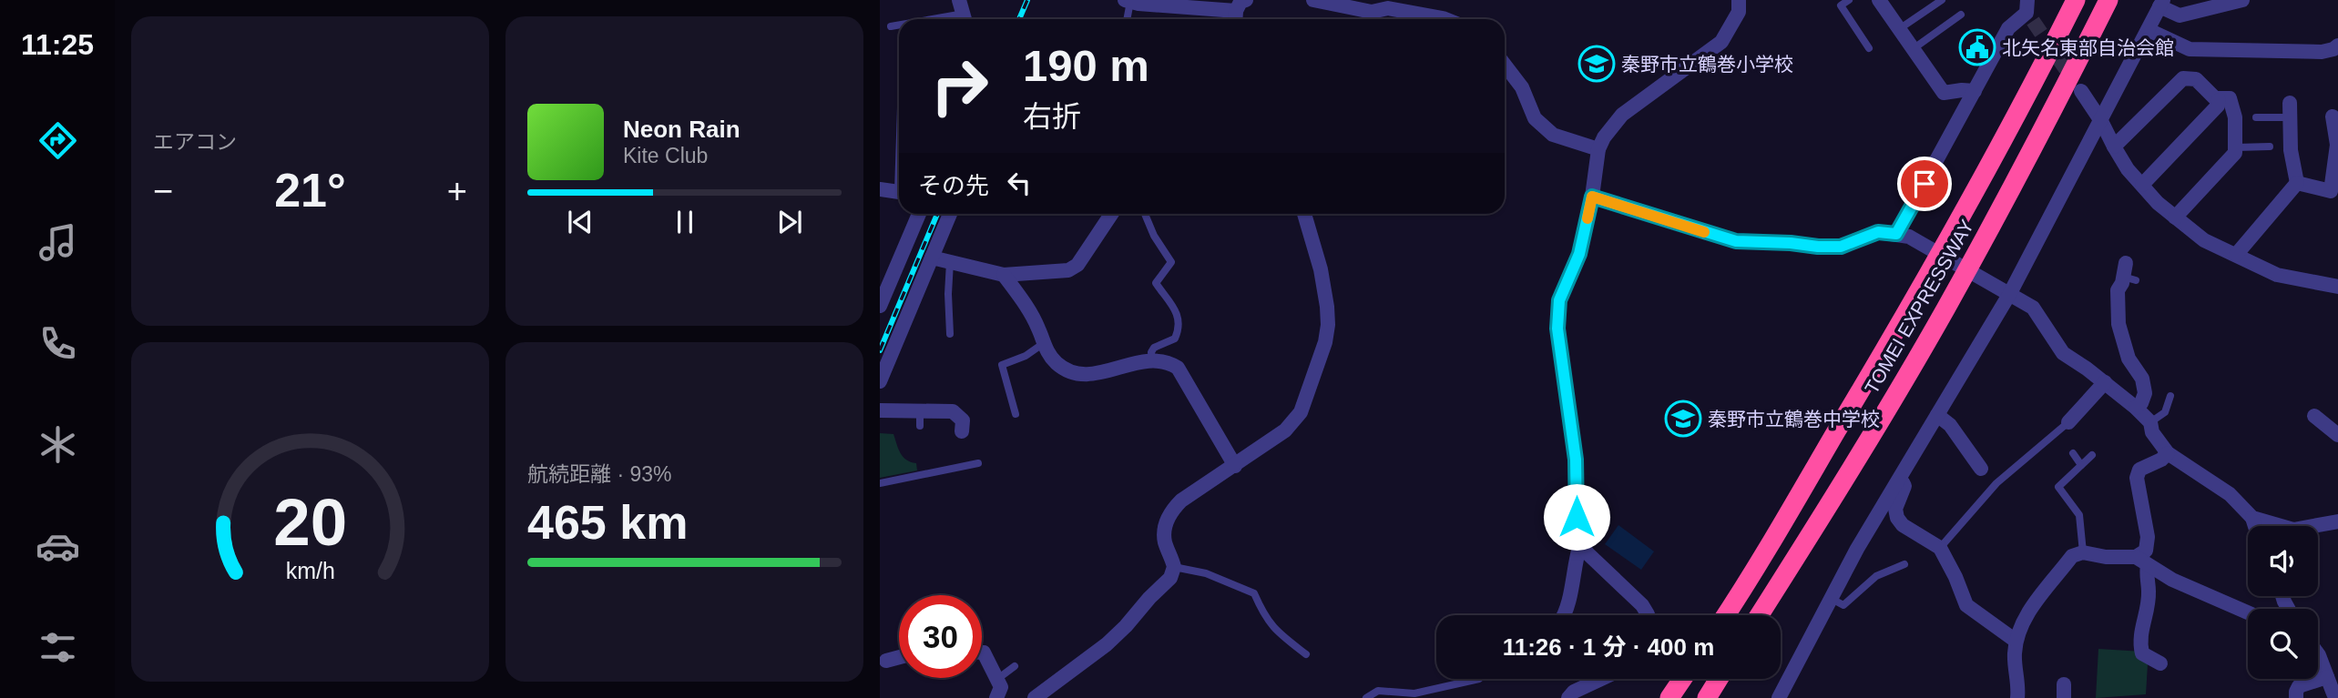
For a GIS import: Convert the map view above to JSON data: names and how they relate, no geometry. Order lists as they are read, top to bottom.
{
  "streets": {
    "highway": ["TOMEI EXPRESSWAY"]
  },
  "places": {
    "public building": ["北矢名東部自治会館"],
    "school or university": ["秦野市立鶴巻小学校", "秦野市立鶴巻中学校"]
  },
  "page": {
    "tabs": "11:25",
    "tile": [
      "エアコン",
      ["航続距離 · 93%", "465 km"]
    ],
    "turn": ["190 m", "右折"],
    "song": ["Neon Rain", "Kite Club"],
    "then": "その先",
    "heat": ["−", "21°", "+"],
    "limit": "30",
    "trip": "11:26 · 1 分 · 400 m",
    "gauge": ["20", "km/h"]
  }
}
